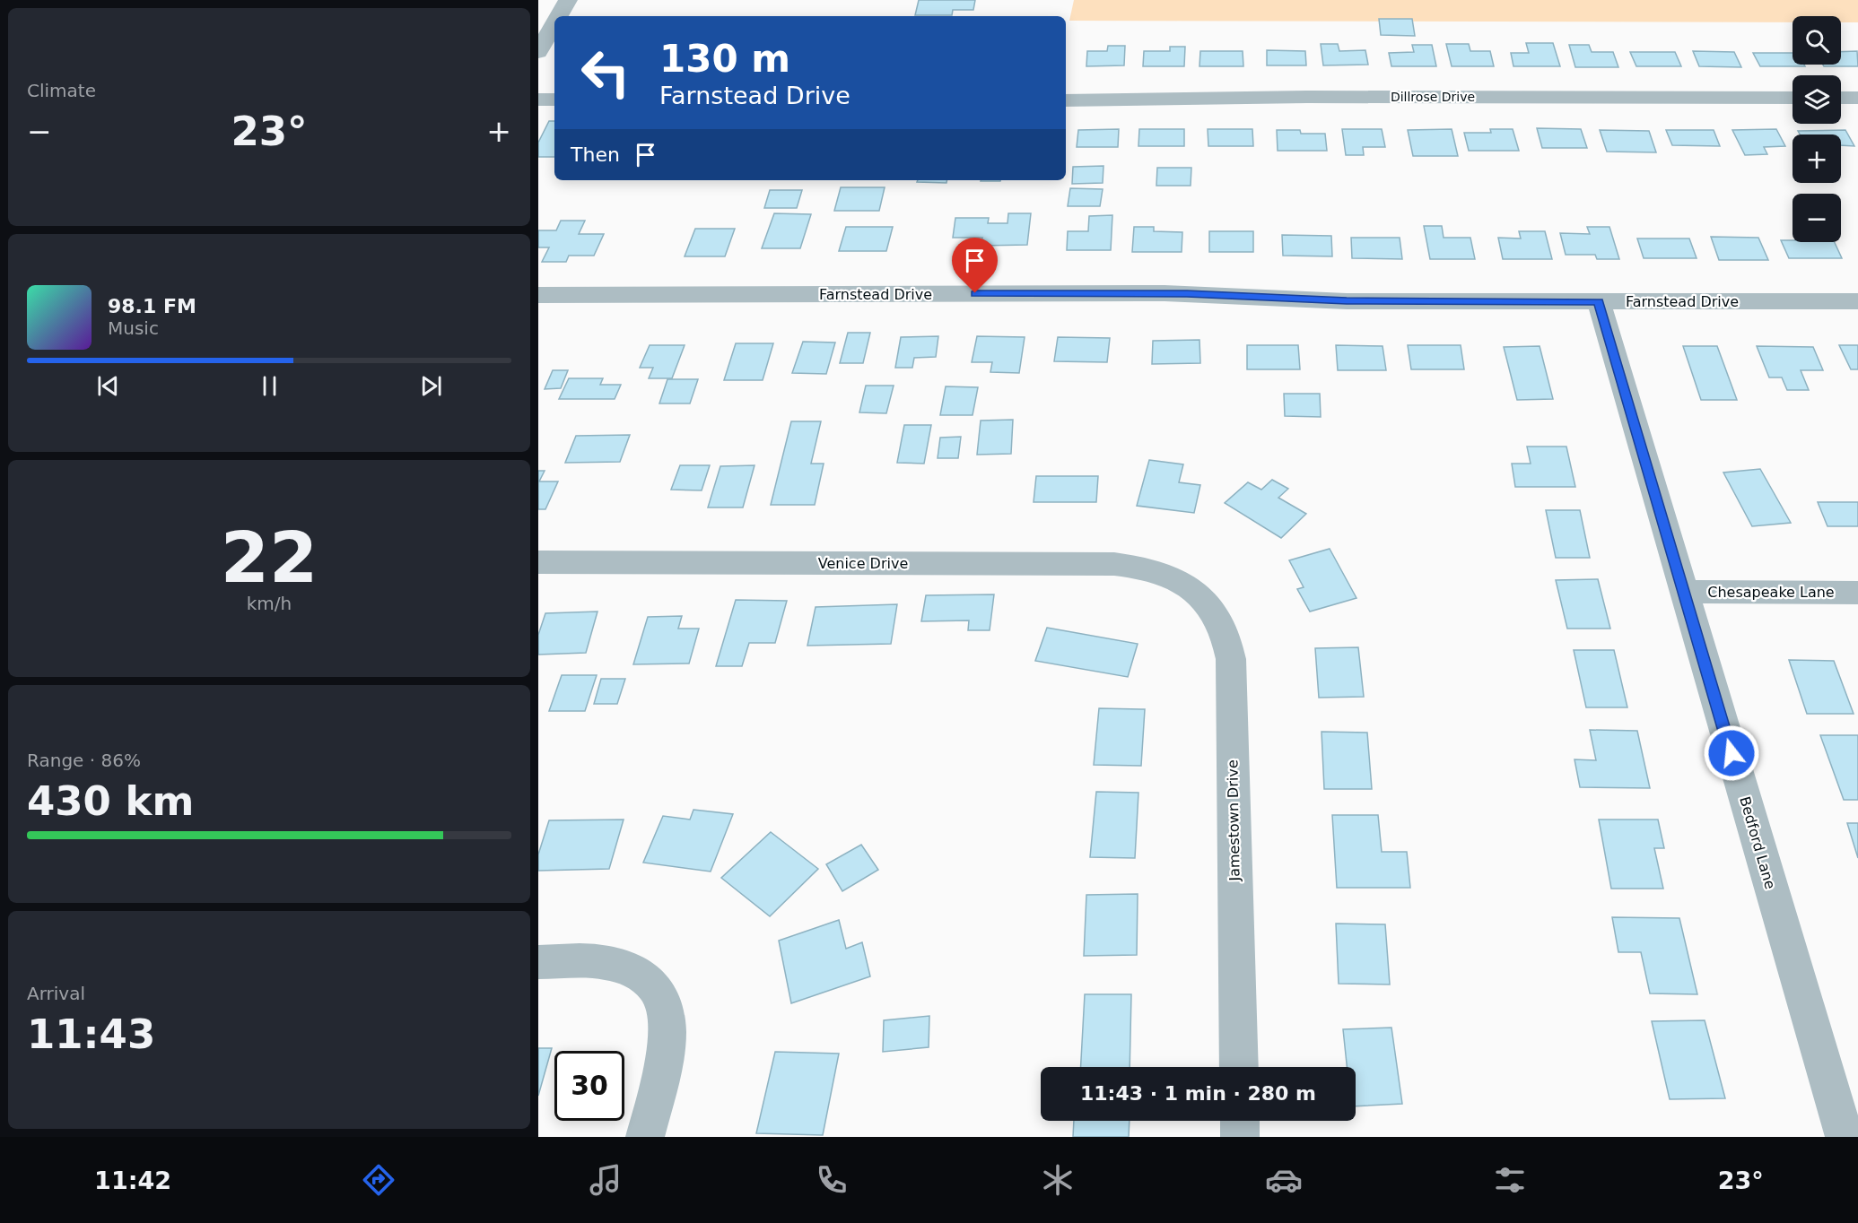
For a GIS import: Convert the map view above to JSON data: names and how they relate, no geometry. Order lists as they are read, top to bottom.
{
  "streets": {
    "street": [
      "Dillrose Drive",
      "Farnstead Drive",
      "Venice Drive",
      "Chesapeake Lane",
      "Jamestown Drive",
      "Bedford Lane"
    ]
  },
  "crossings": [
    ["Farnstead Drive", "Bedford Lane"],
    ["Venice Drive", "Jamestown Drive"],
    ["Chesapeake Lane", "Bedford Lane"]
  ],
  "page": {
    "tile": [
      "Climate",
      ["22", "km/h"],
      ["Range · 86%", "430 km"],
      ["Arrival", "11:43"]
    ],
    "map_buttons": ["+", "−"],
    "turn": ["130 m", "Farnstead Drive"],
    "heat": ["−", "23°", "+"],
    "then": "Then",
    "song": ["98.1 FM", "Music"],
    "limit": "30",
    "trip": "11:43 · 1 min · 280 m",
    "tabs": ["11:42", "23°"]
  }
}
